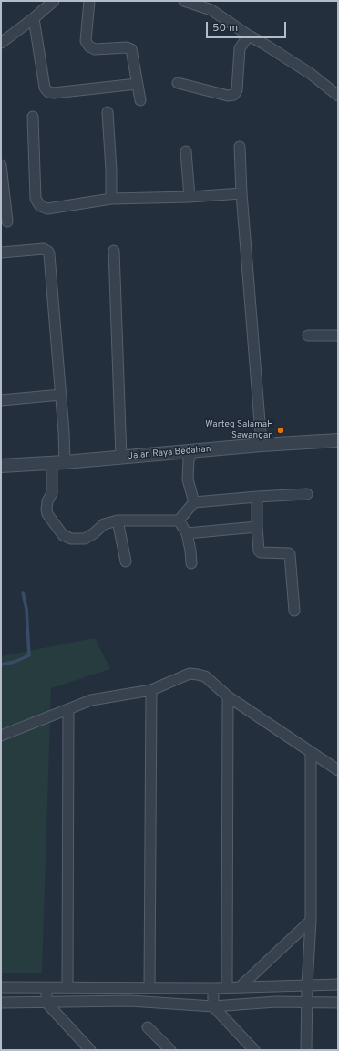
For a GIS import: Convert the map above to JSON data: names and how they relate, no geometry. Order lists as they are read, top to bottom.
{
  "streets": {
    "street": ["Jalan Raya Bedahan"]
  },
  "places": ["Warteg SalamaH Sawangan"],
  "scale_bar": "50 m"
}
